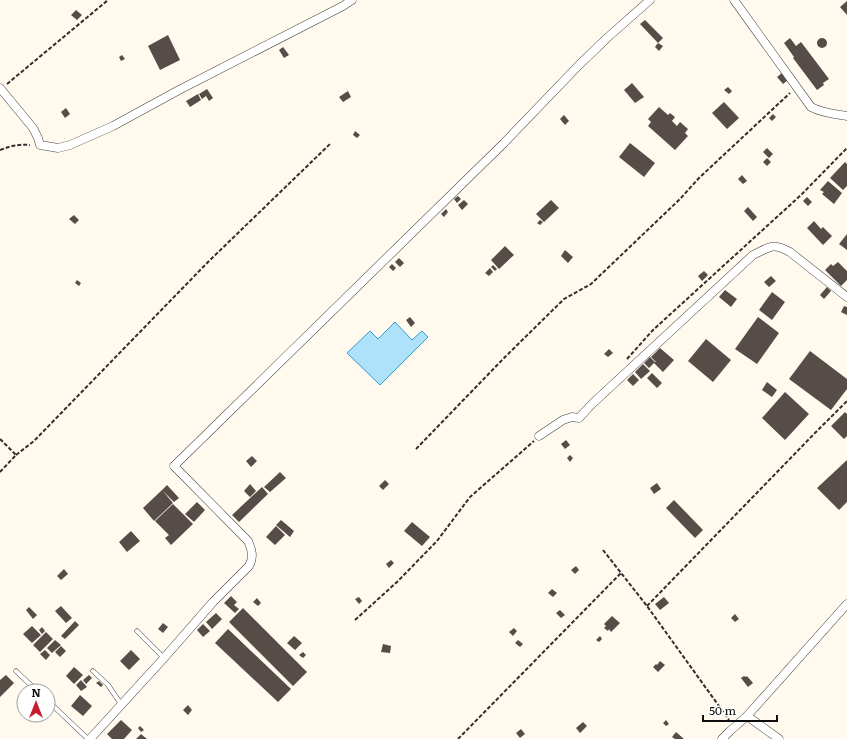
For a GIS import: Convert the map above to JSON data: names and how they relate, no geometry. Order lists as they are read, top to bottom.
{
  "scale_bar": "50 m",
  "north": "top"
}
